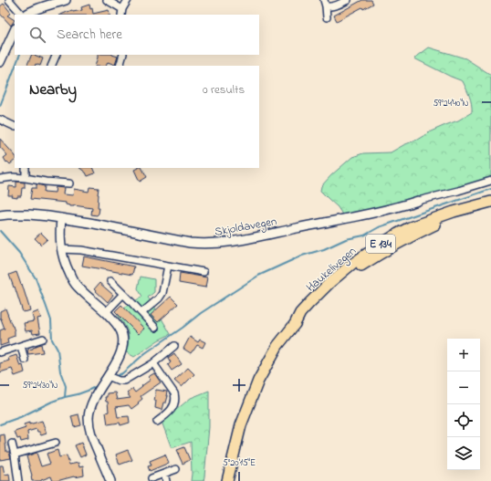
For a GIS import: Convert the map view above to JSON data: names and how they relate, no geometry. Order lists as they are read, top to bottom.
{
  "streets": {
    "highway": ["E 134", "Haukelivegen"],
    "street": ["Skjoldavegen"]
  },
  "page": {
    "search": "Search here",
    "heading": ["Nearby", "0 results"],
    "map_buttons": ["+", "−"]
  },
  "coordinates": ["59°24'40\"N", "59°24'30\"N", "5°20'15\"E"]
}
